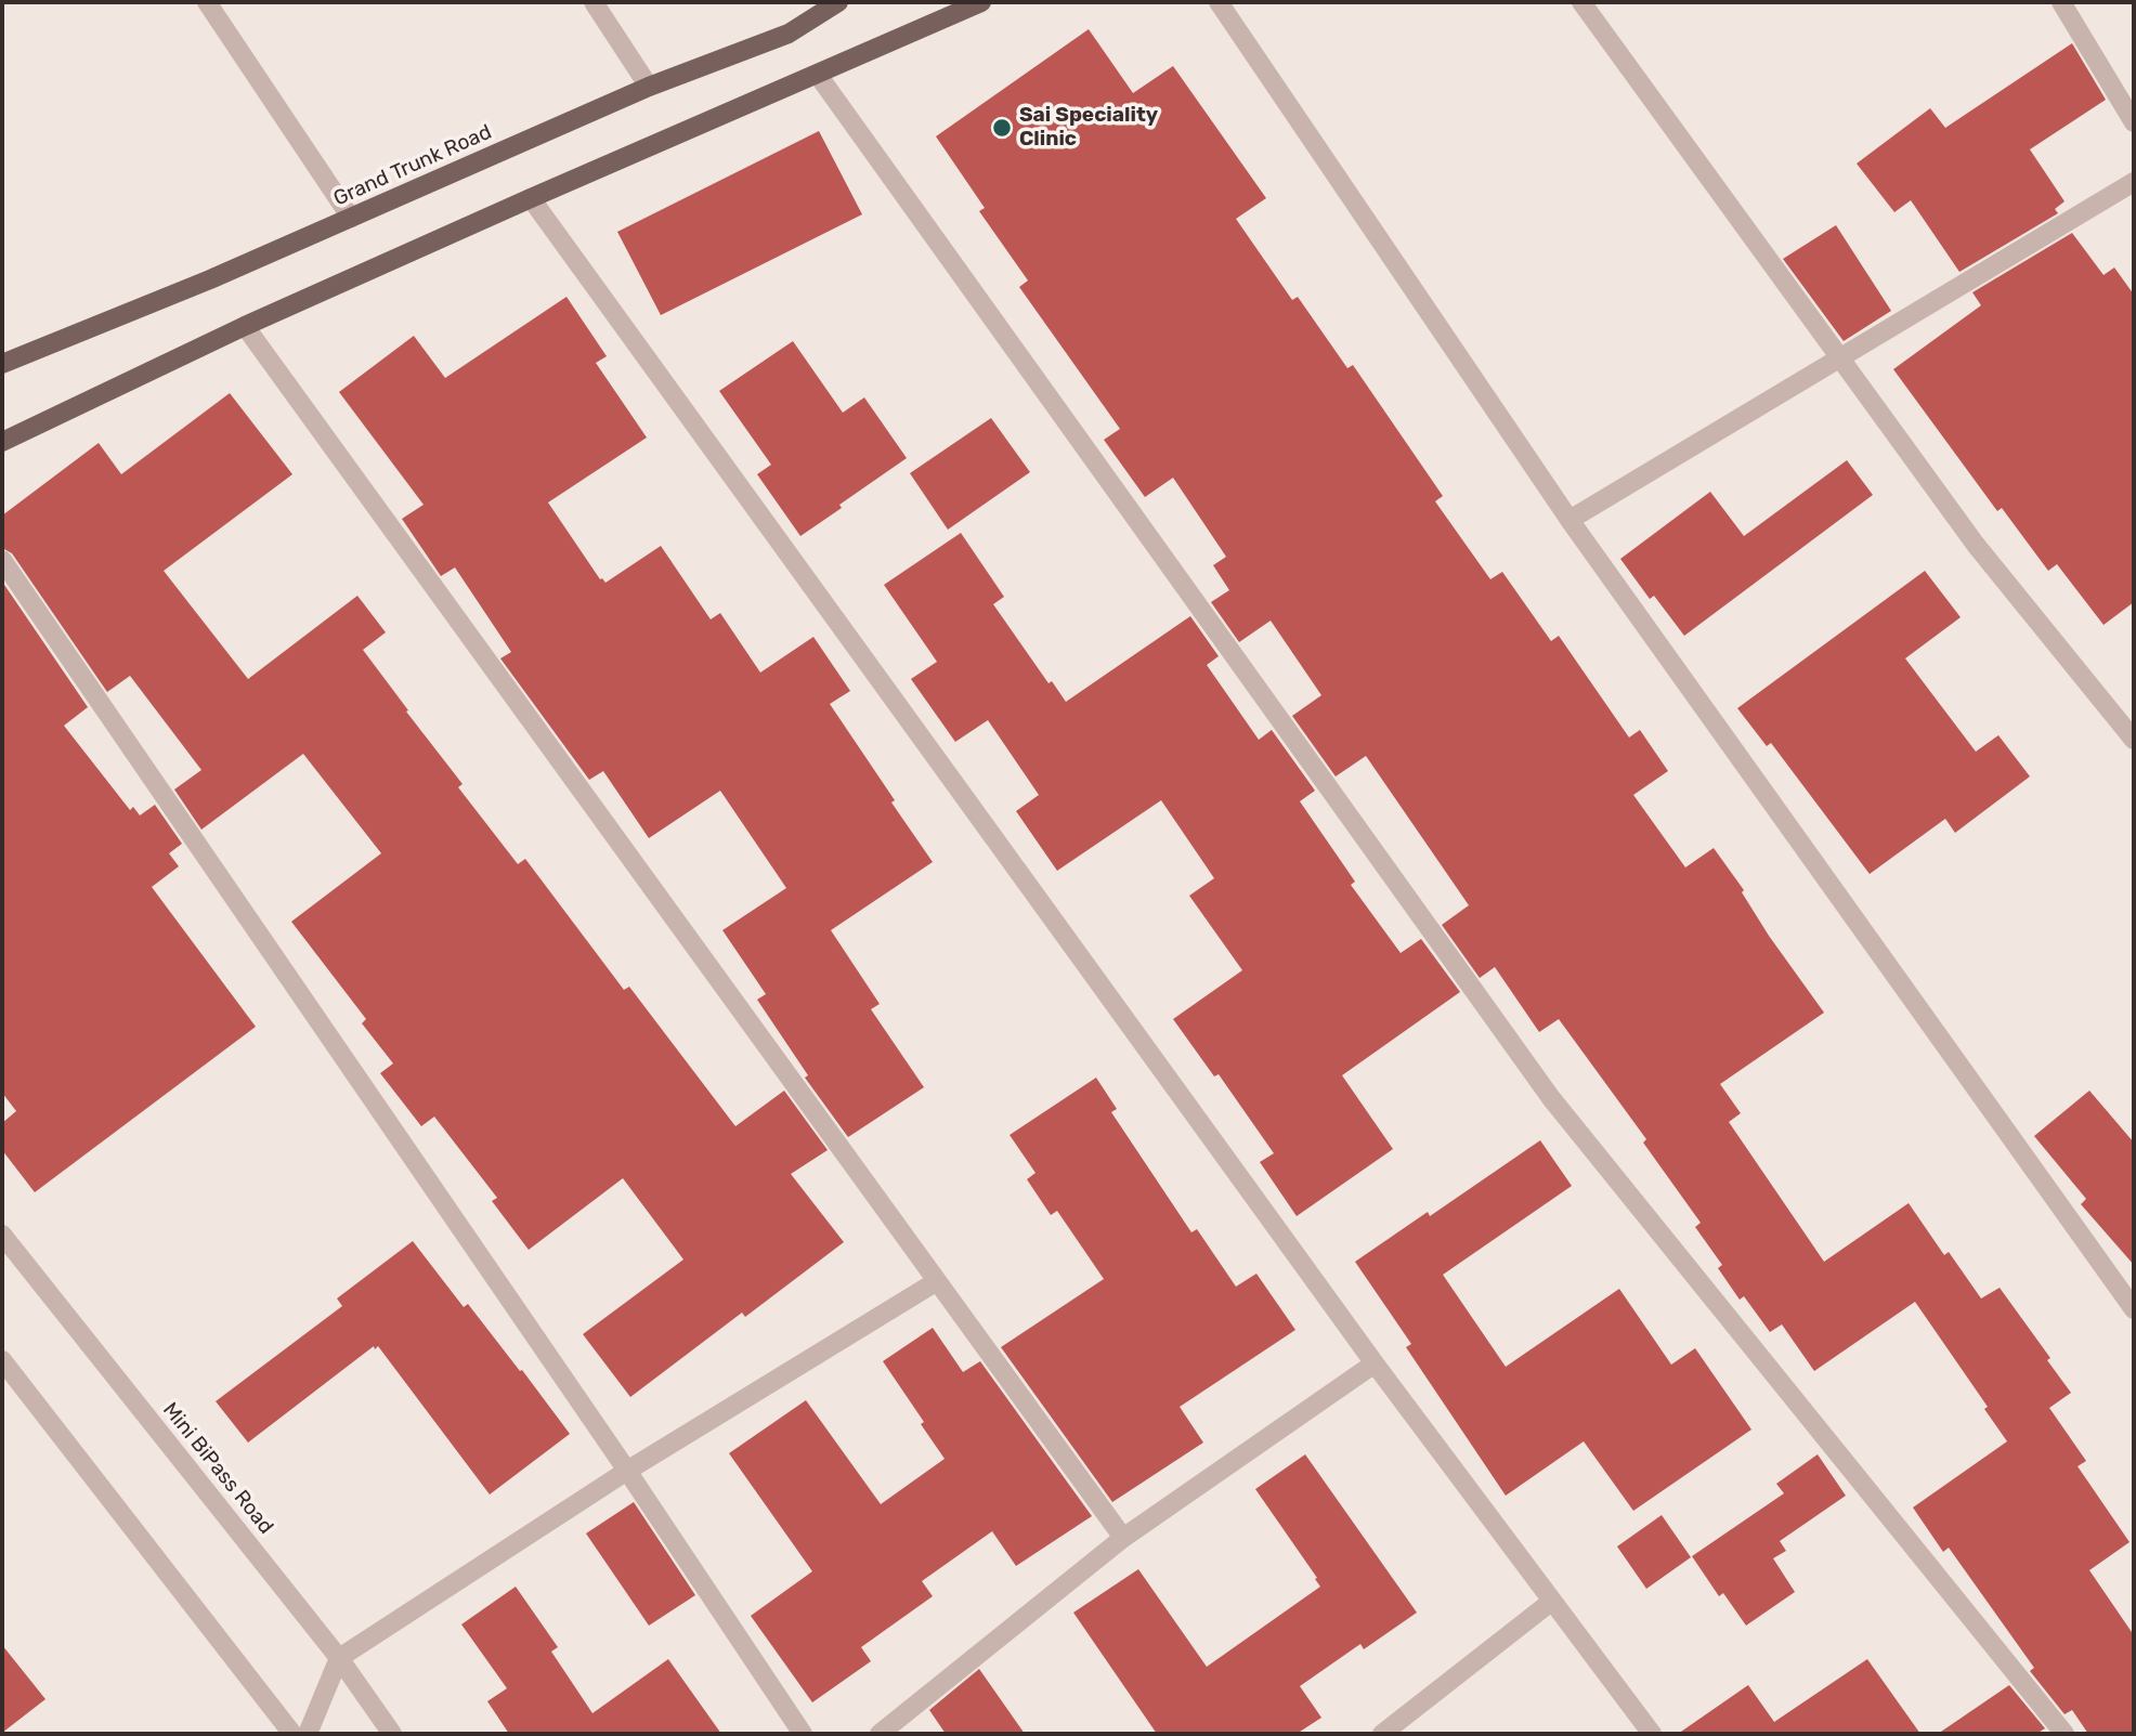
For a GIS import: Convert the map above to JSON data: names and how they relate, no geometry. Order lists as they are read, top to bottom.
{
  "streets": {
    "main road": ["Grand Trunk Road"],
    "street": ["Mini BiPass Road"]
  },
  "places": ["Sai Speciality Clinic"]
}
